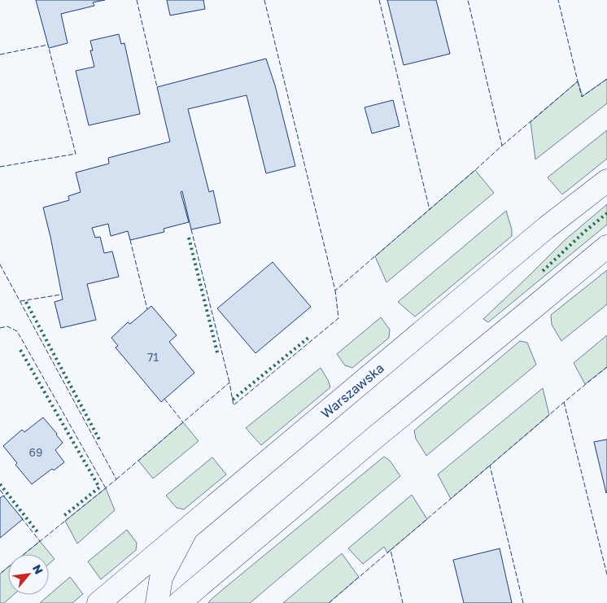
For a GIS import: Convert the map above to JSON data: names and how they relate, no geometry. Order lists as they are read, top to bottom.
{
  "streets": {
    "main road": ["Warszawska"]
  },
  "house_numbers": ["71", "69"],
  "north": "top right"
}
